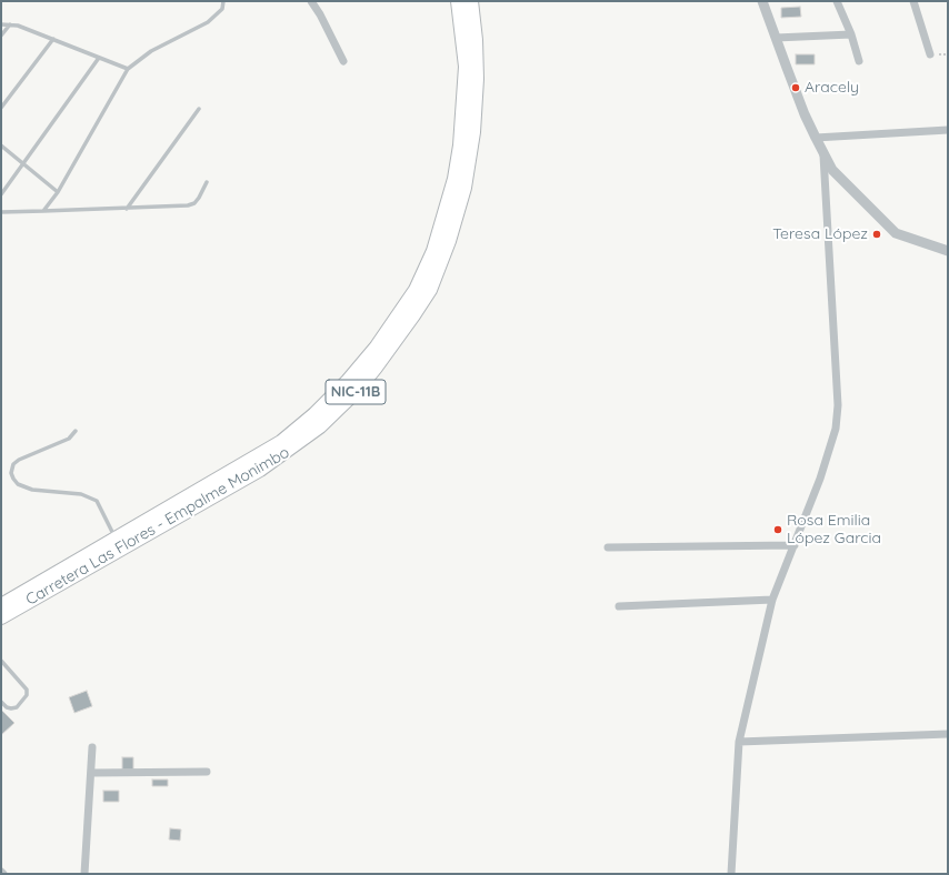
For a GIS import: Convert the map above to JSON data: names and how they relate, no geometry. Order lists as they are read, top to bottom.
{
  "streets": {
    "highway": ["NIC-11B", "Carretera Las Flores - Empalme Monimbo"]
  },
  "places": ["Aracely", "Teresa López", "Rosa Emilia López Garcia"]
}
